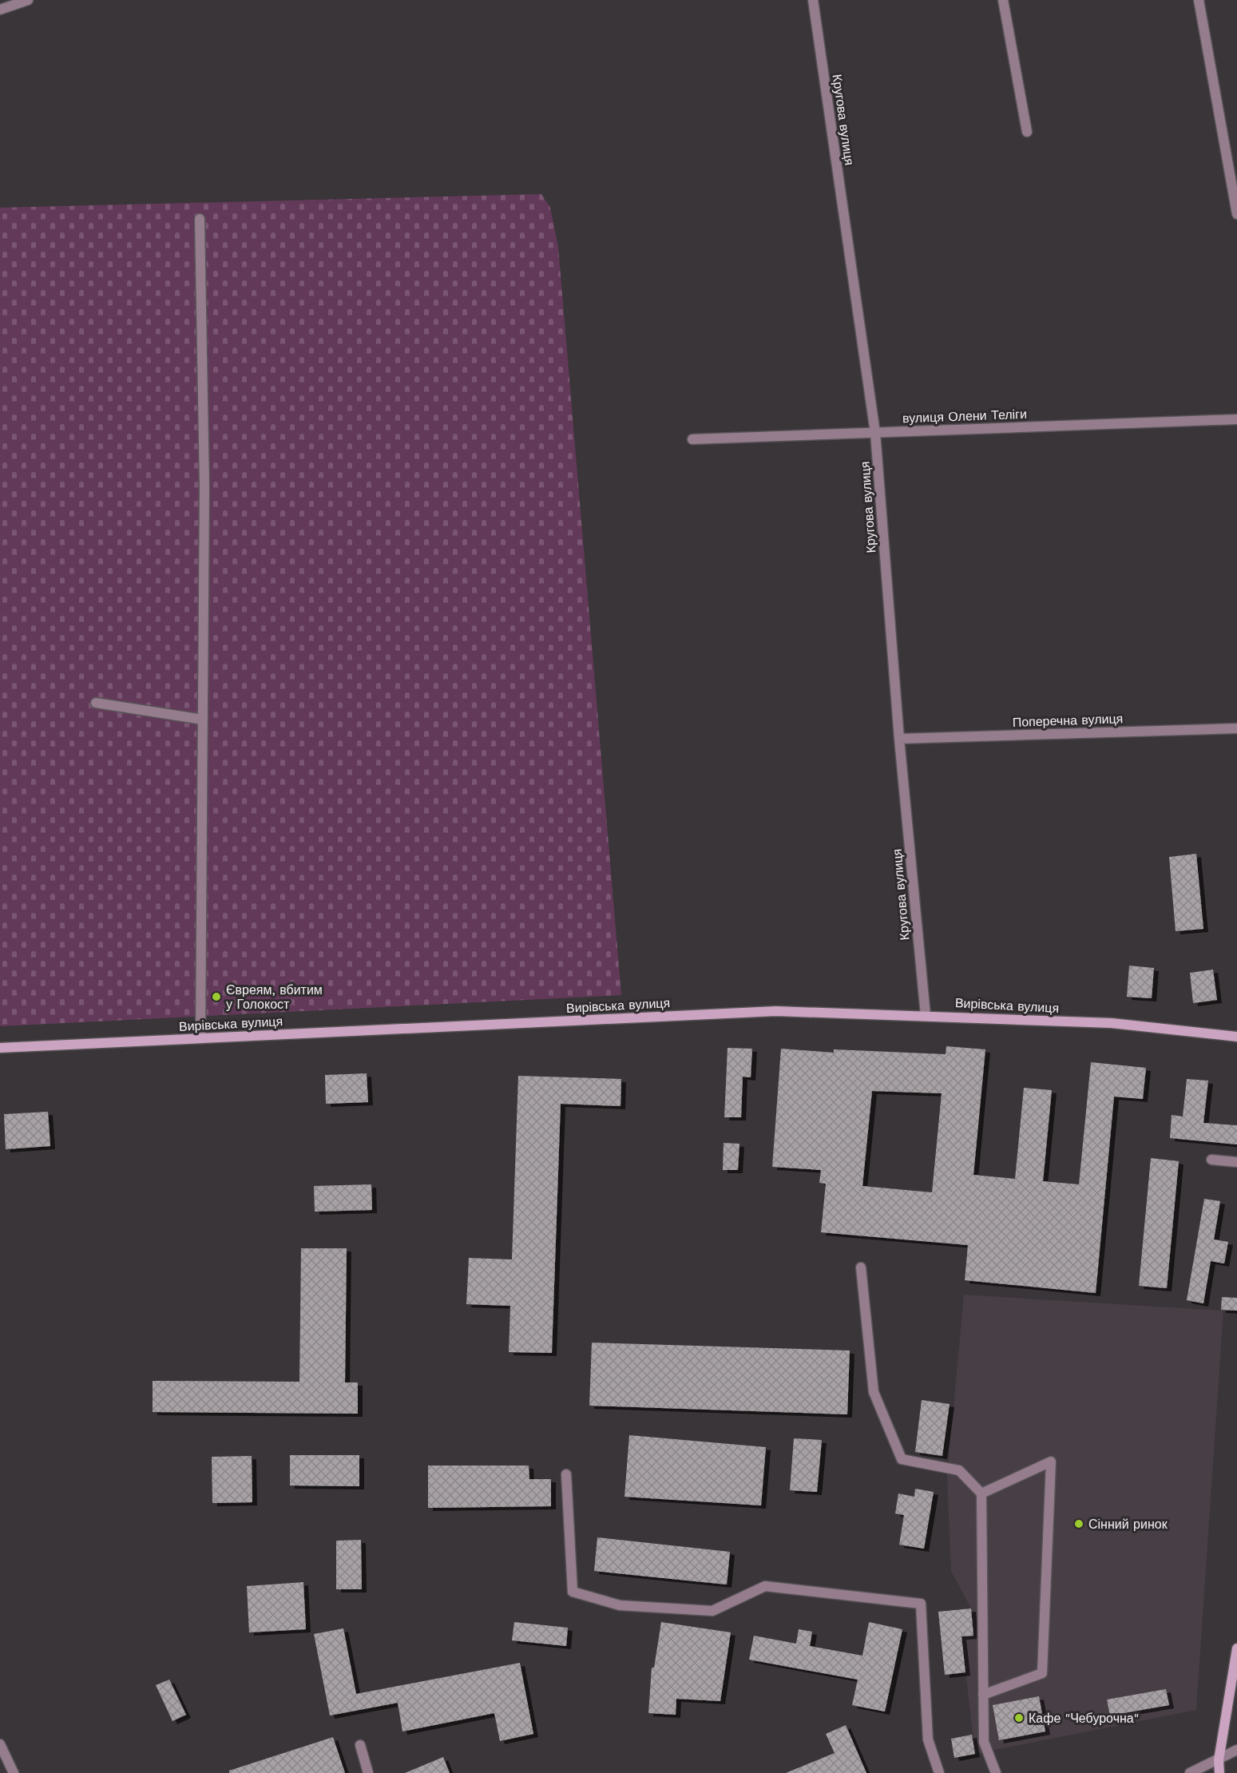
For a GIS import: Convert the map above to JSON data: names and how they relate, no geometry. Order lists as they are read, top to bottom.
{
  "streets": {
    "main road": ["Вирівська вулиця"],
    "street": ["Кругова вулиця", "вулиця Олени Теліги", "Поперечна вулиця"]
  },
  "crossings": [
    ["Кругова вулиця", "вулиця Олени Теліги"],
    ["Кругова вулиця", "Поперечна вулиця"],
    ["Кругова вулиця", "Вирівська вулиця"]
  ],
  "places": ["Євреям, вбитим у Голокост", "Сінний ринок", "Кафе \"Чебурочна\""]
}
